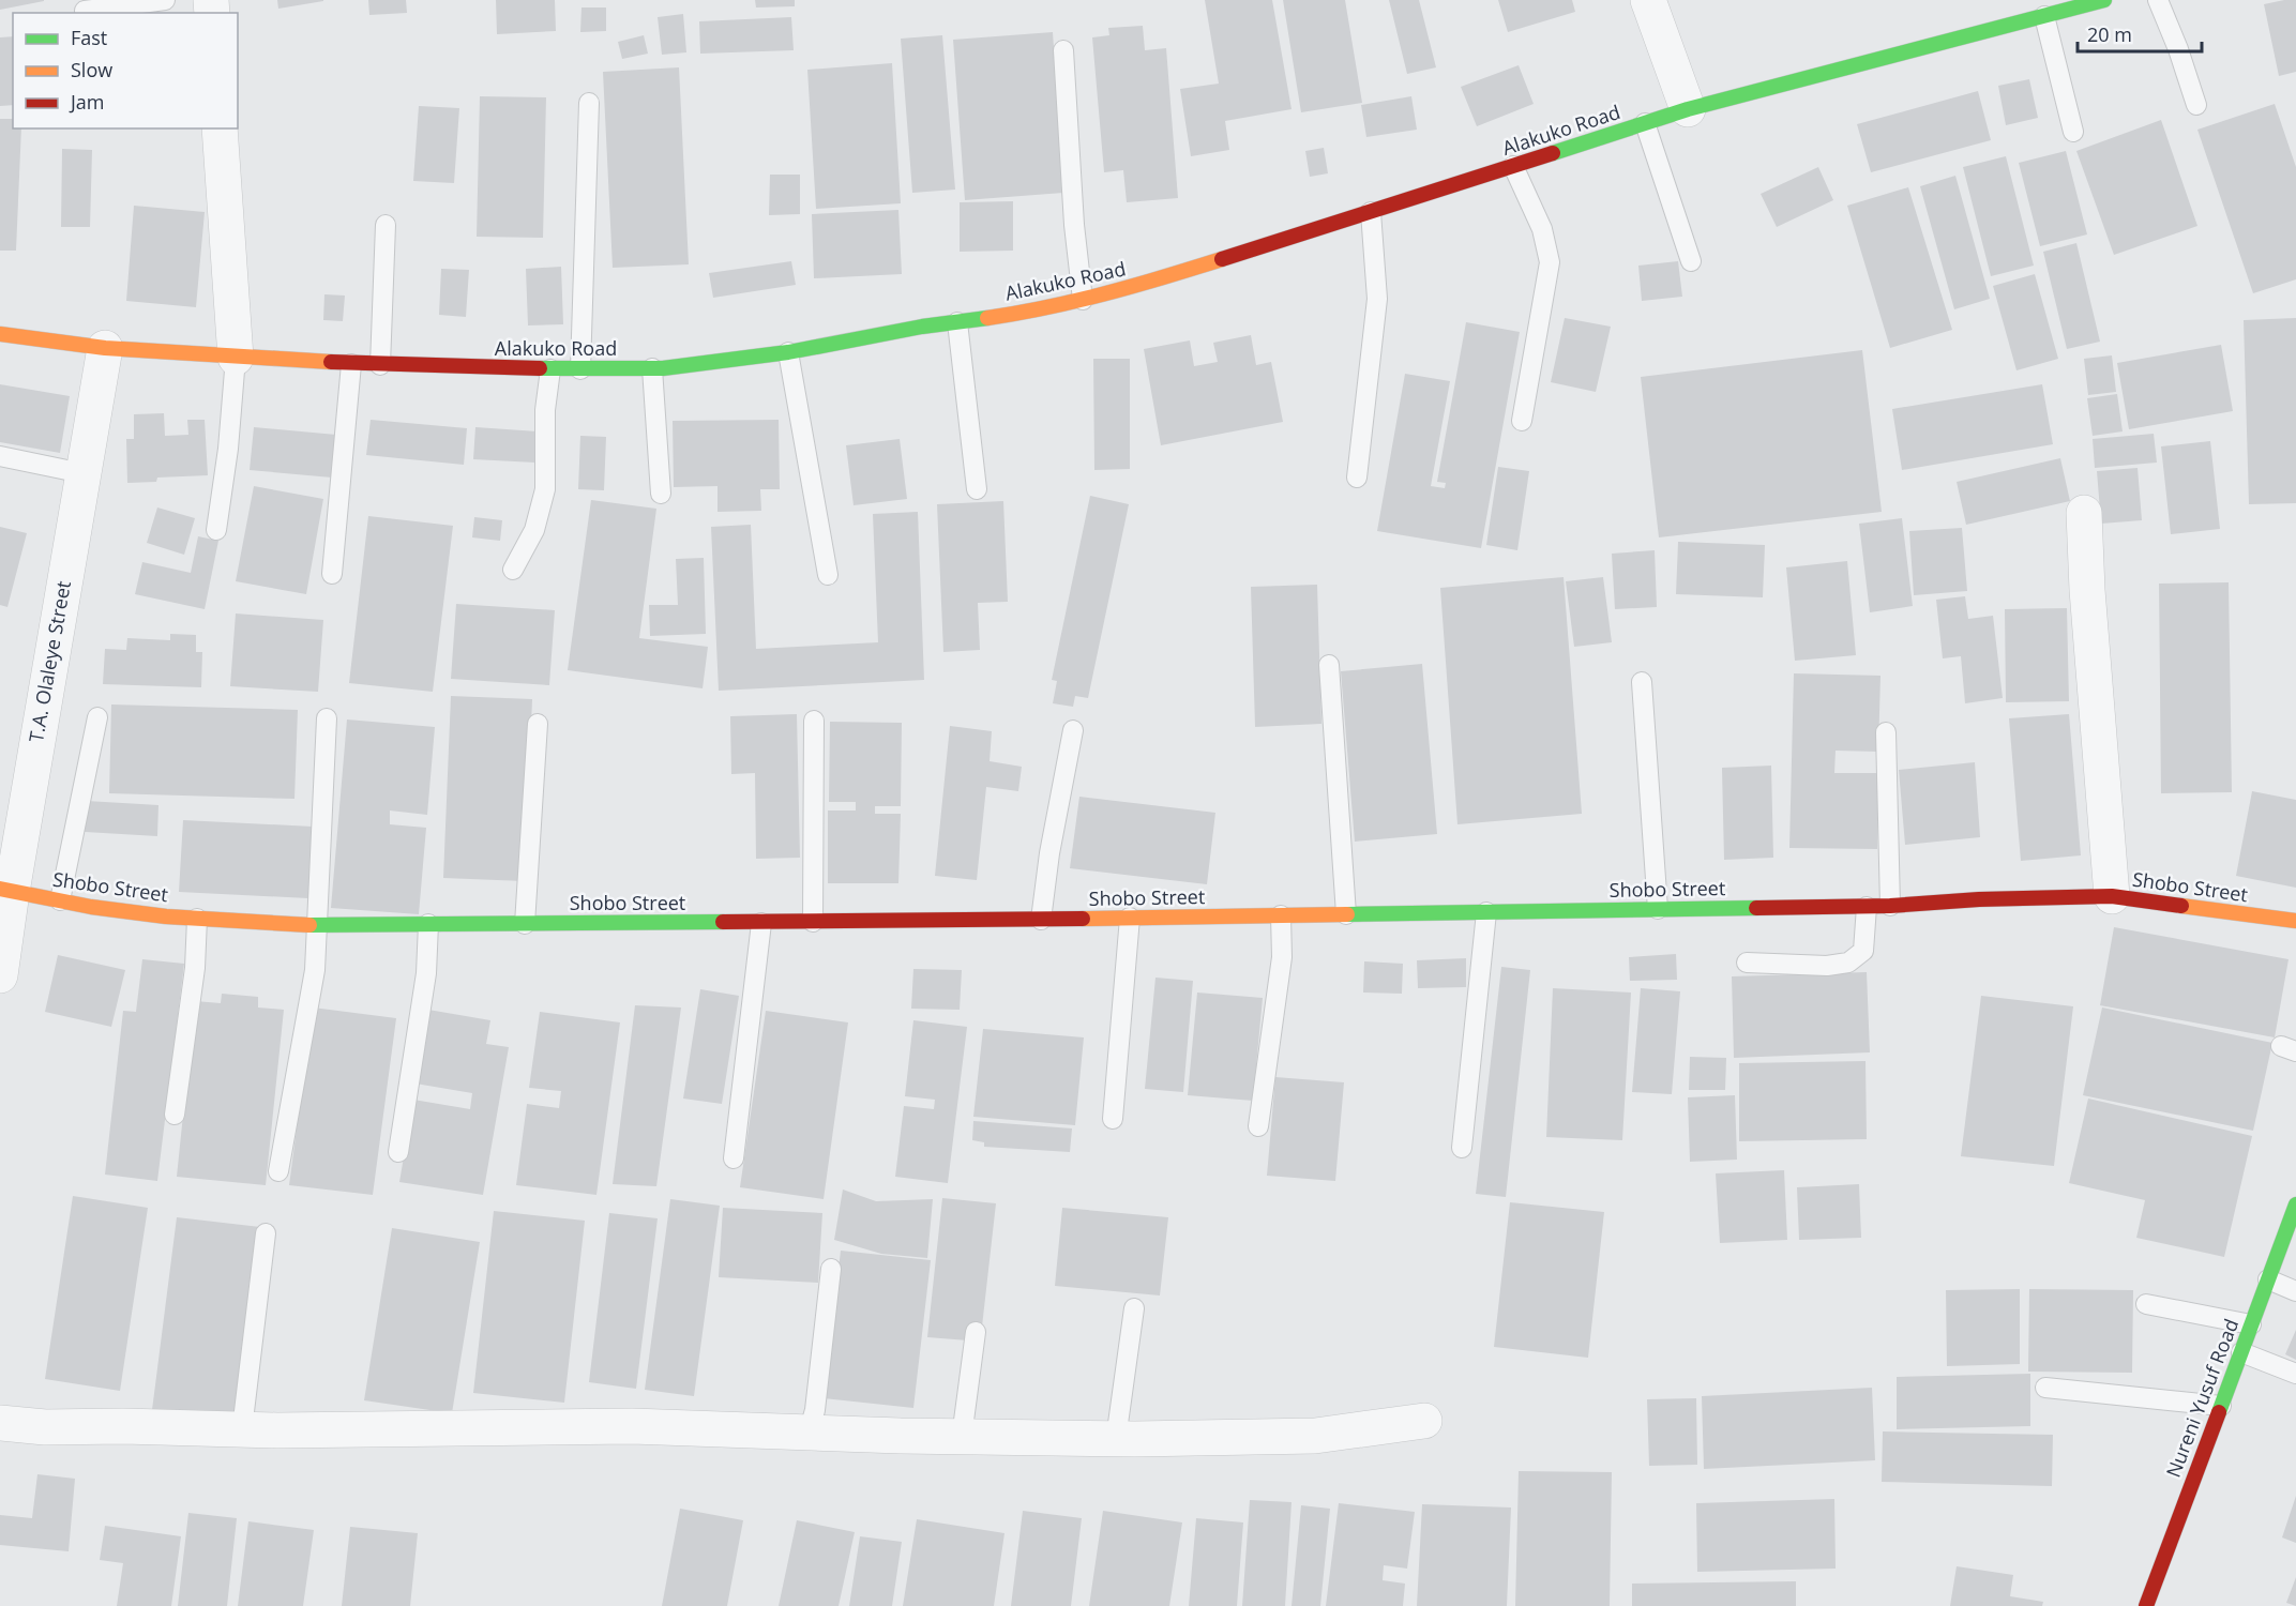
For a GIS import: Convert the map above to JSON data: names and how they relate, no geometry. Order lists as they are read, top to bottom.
{
  "streets": {
    "street": [
      "Alakuko Road",
      "T.A. Olaleye Street",
      "Shobo Street",
      "Nureni Yusuf Road"
    ]
  },
  "crossings": [
    ["Alakuko Road", "T.A. Olaleye Street"],
    ["T.A. Olaleye Street", "Shobo Street"]
  ],
  "legend": ["Fast", "Slow", "Jam"],
  "scale_bar": "20 m"
}
